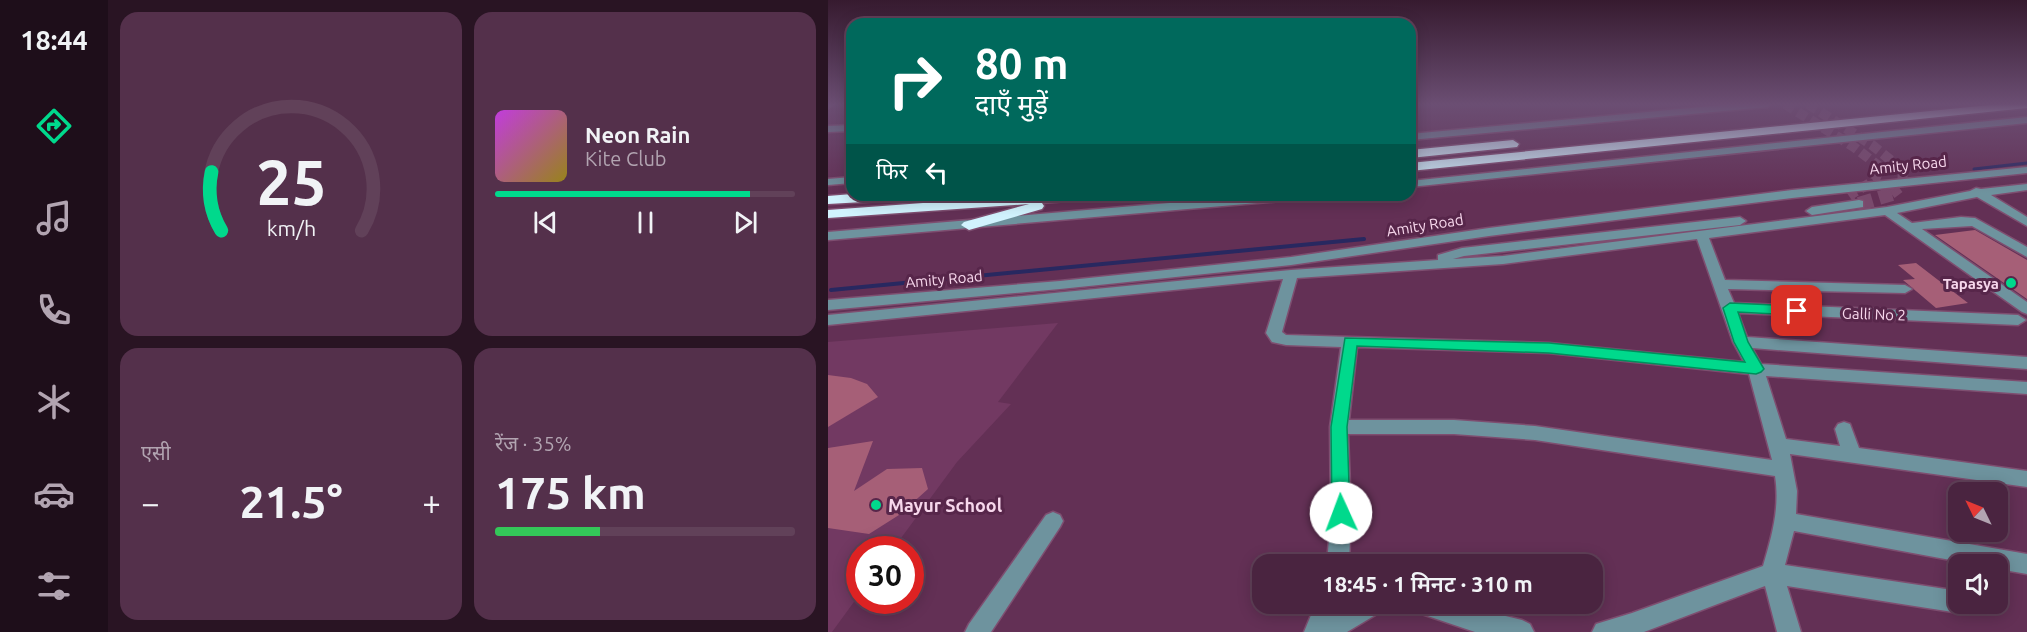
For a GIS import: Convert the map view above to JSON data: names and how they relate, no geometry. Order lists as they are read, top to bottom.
{
  "streets": {
    "street": ["Amity Road", "Galli No 2"]
  },
  "places": ["Tapasya", "Mayur School"],
  "north": "top left",
  "page": {
    "tabs": "18:44",
    "turn": ["80 m", "दाएँ मुड़ें"],
    "song": ["Neon Rain", "Kite Club"],
    "then": "फिर",
    "tile": [
      "एसी",
      ["रेंज · 35%", "175 km"]
    ],
    "heat": ["−", "21.5°", "+"],
    "limit": "30",
    "trip": "18:45 · 1 मिनट · 310 m",
    "gauge": ["25", "km/h"]
  }
}
